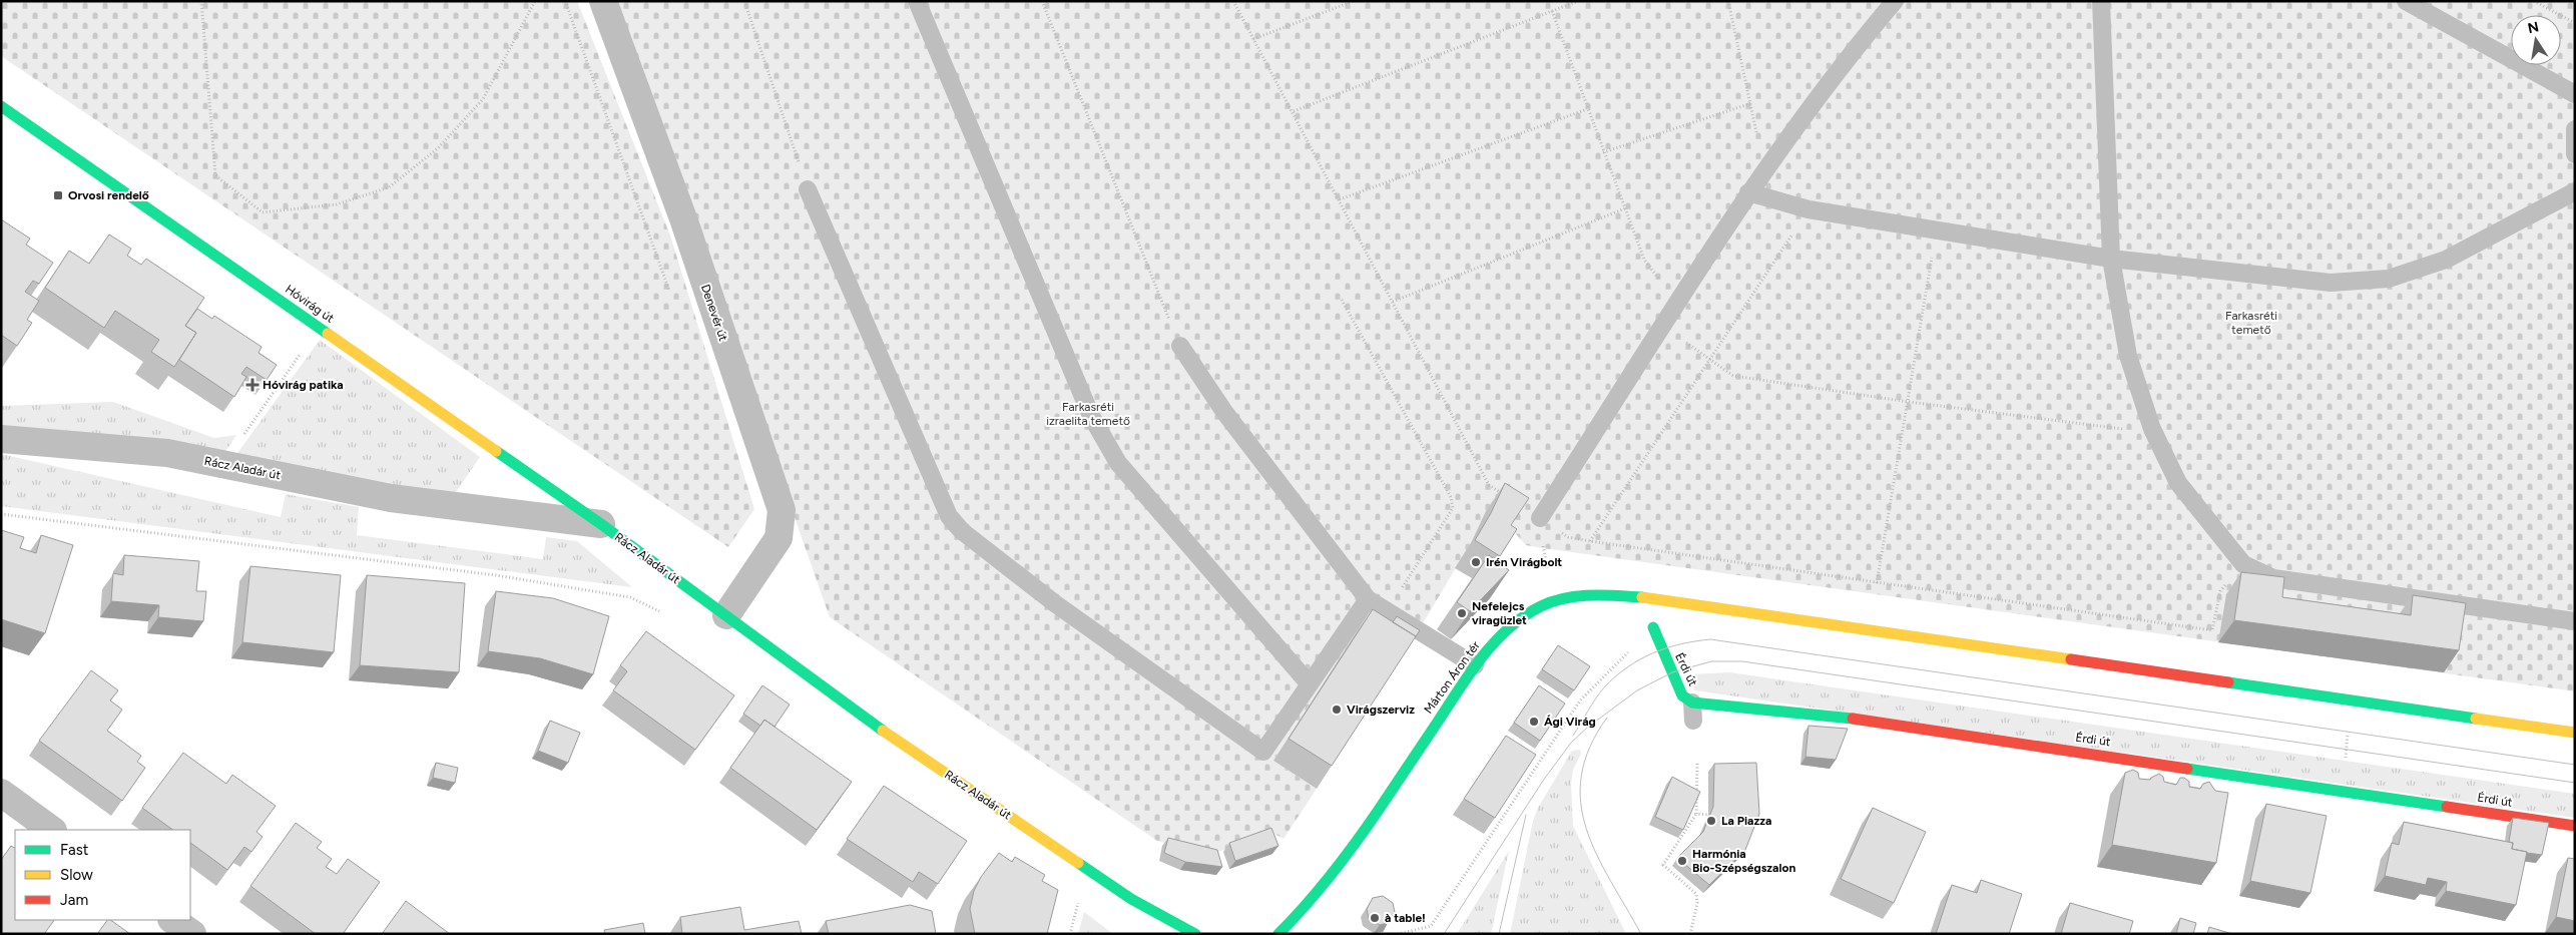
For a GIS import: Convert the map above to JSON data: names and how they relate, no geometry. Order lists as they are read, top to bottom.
{
  "streets": {
    "street": [
      "Hóvirág út",
      "Denevér út",
      "Rácz Aladár út",
      "Érdi út",
      "Márton Áron tér"
    ]
  },
  "crossings": [
    ["Hóvirág út", "Rácz Aladár út"],
    ["Denevér út", "Rácz Aladár út"]
  ],
  "parks": ["Farkasréti temető", "Farkasréti izraelita temető"],
  "places": {
    "transit": ["Orvosi rendelő"],
    "health": ["Hóvirág patika"],
    "other": [
      "Irén Virágbolt",
      "Nefelejcs viragüzlet",
      "Virágszerviz",
      "Ági Virág",
      "La Piazza",
      "Harmónia Bio-Szépségszalon",
      "à table!"
    ]
  },
  "legend": ["Fast", "Slow", "Jam"],
  "north": "top"
}
